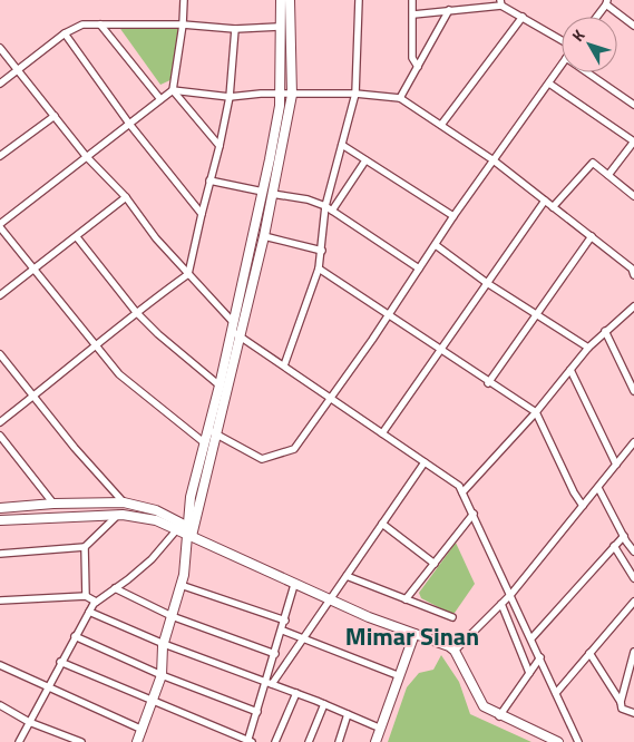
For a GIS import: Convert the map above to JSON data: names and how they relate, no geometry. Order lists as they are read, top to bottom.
{
  "districts": ["Mimar Sinan"],
  "north": "top left"
}
